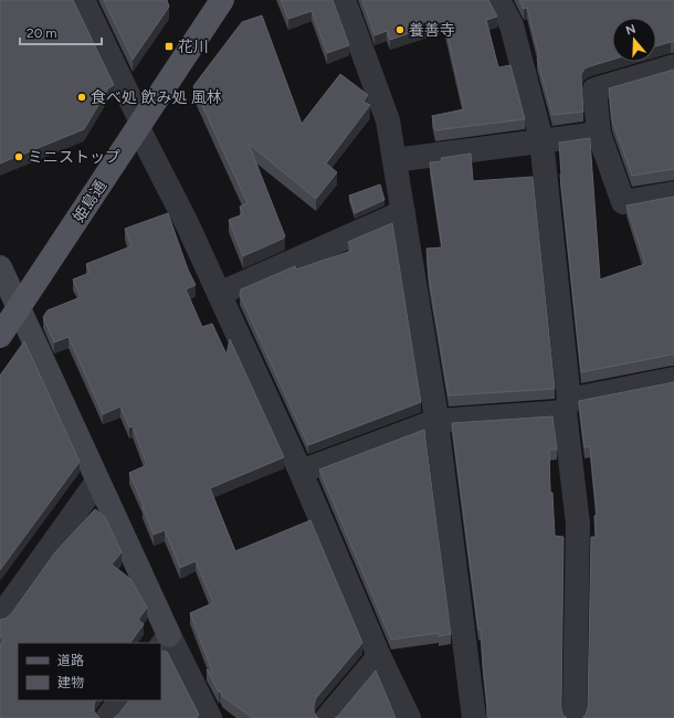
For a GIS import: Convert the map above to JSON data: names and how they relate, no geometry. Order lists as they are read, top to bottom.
{
  "streets": {
    "main road": ["姫島通"]
  },
  "places": {
    "other": ["養善寺", "食べ処 飲み処 風林", "ミニストップ"],
    "transit": ["花川"]
  },
  "legend": ["道路", "建物"],
  "scale_bar": "20 m",
  "north": "top"
}
